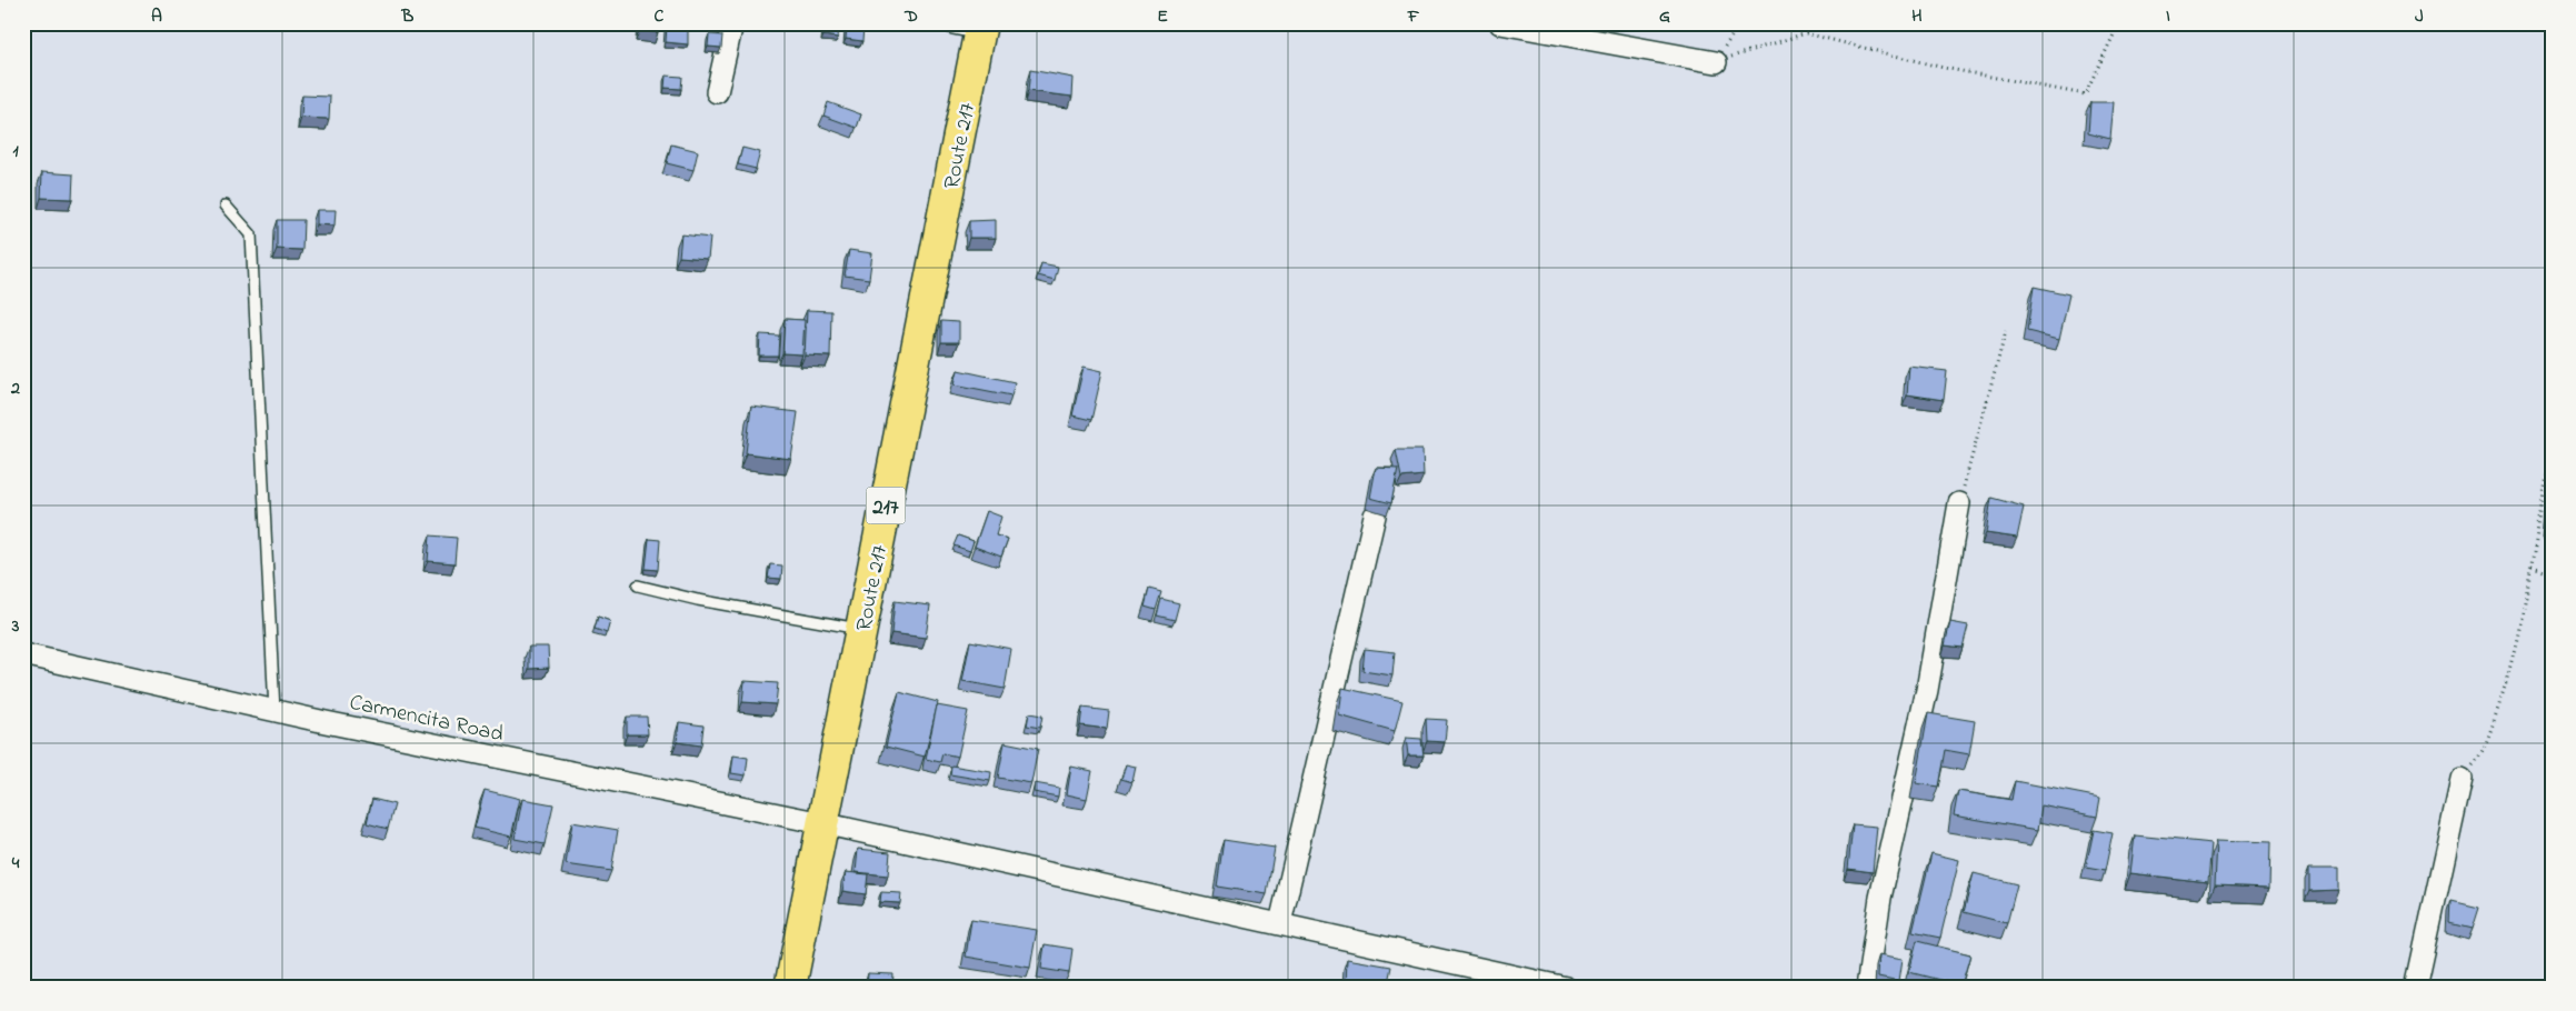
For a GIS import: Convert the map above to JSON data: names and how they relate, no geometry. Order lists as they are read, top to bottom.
{
  "streets": {
    "main road": ["Route 217", "217"],
    "street": ["Carmencita Road"]
  },
  "crossings": [
    ["Route 217", "Carmencita Road"]
  ],
  "grid": {
    "columns": [
      "A",
      "B",
      "C",
      "D",
      "E",
      "F",
      "G",
      "H",
      "I",
      "J"
    ],
    "rows": [
      "1",
      "2",
      "3",
      "4"
    ]
  }
}
